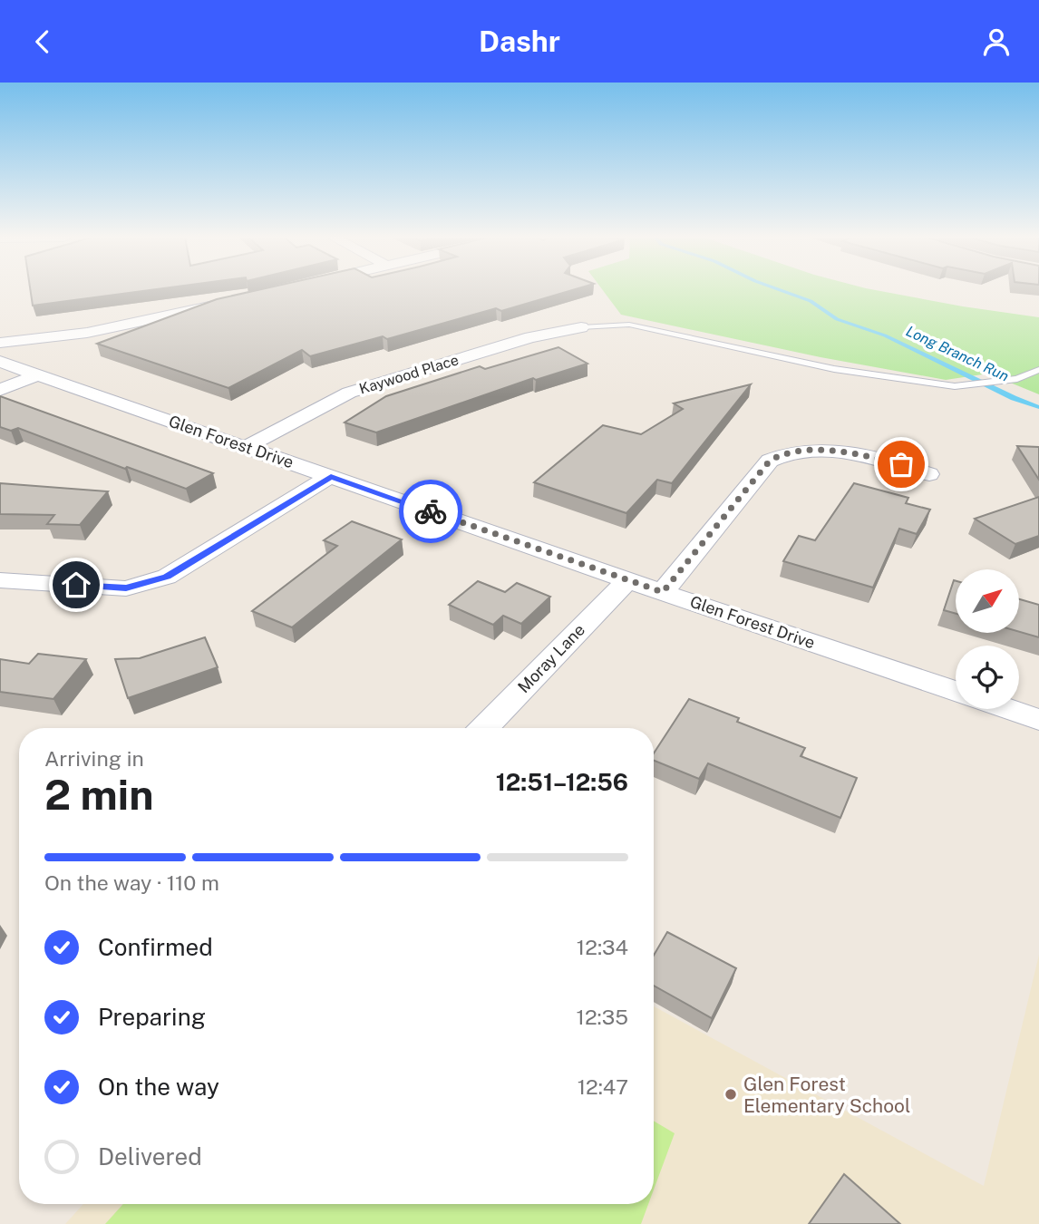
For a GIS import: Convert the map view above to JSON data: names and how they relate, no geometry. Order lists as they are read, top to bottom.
{
  "streets": {
    "street": ["Kaywood Place", "Glen Forest Drive", "Moray Lane"]
  },
  "crossings": [
    ["Kaywood Place", "Glen Forest Drive"],
    ["Glen Forest Drive", "Moray Lane"]
  ],
  "water": ["Long Branch Run"],
  "places": ["Glen Forest Elementary School"],
  "north": "top right",
  "page": {
    "header": "Dashr",
    "heading": ["2 min", "Arriving in", "12:51–12:56"],
    "bar": "On the way · 110 m",
    "list": [
      ["Confirmed", "12:34"],
      ["Preparing", "12:35"],
      ["On the way", "12:47"],
      "Delivered"
    ]
  }
}
